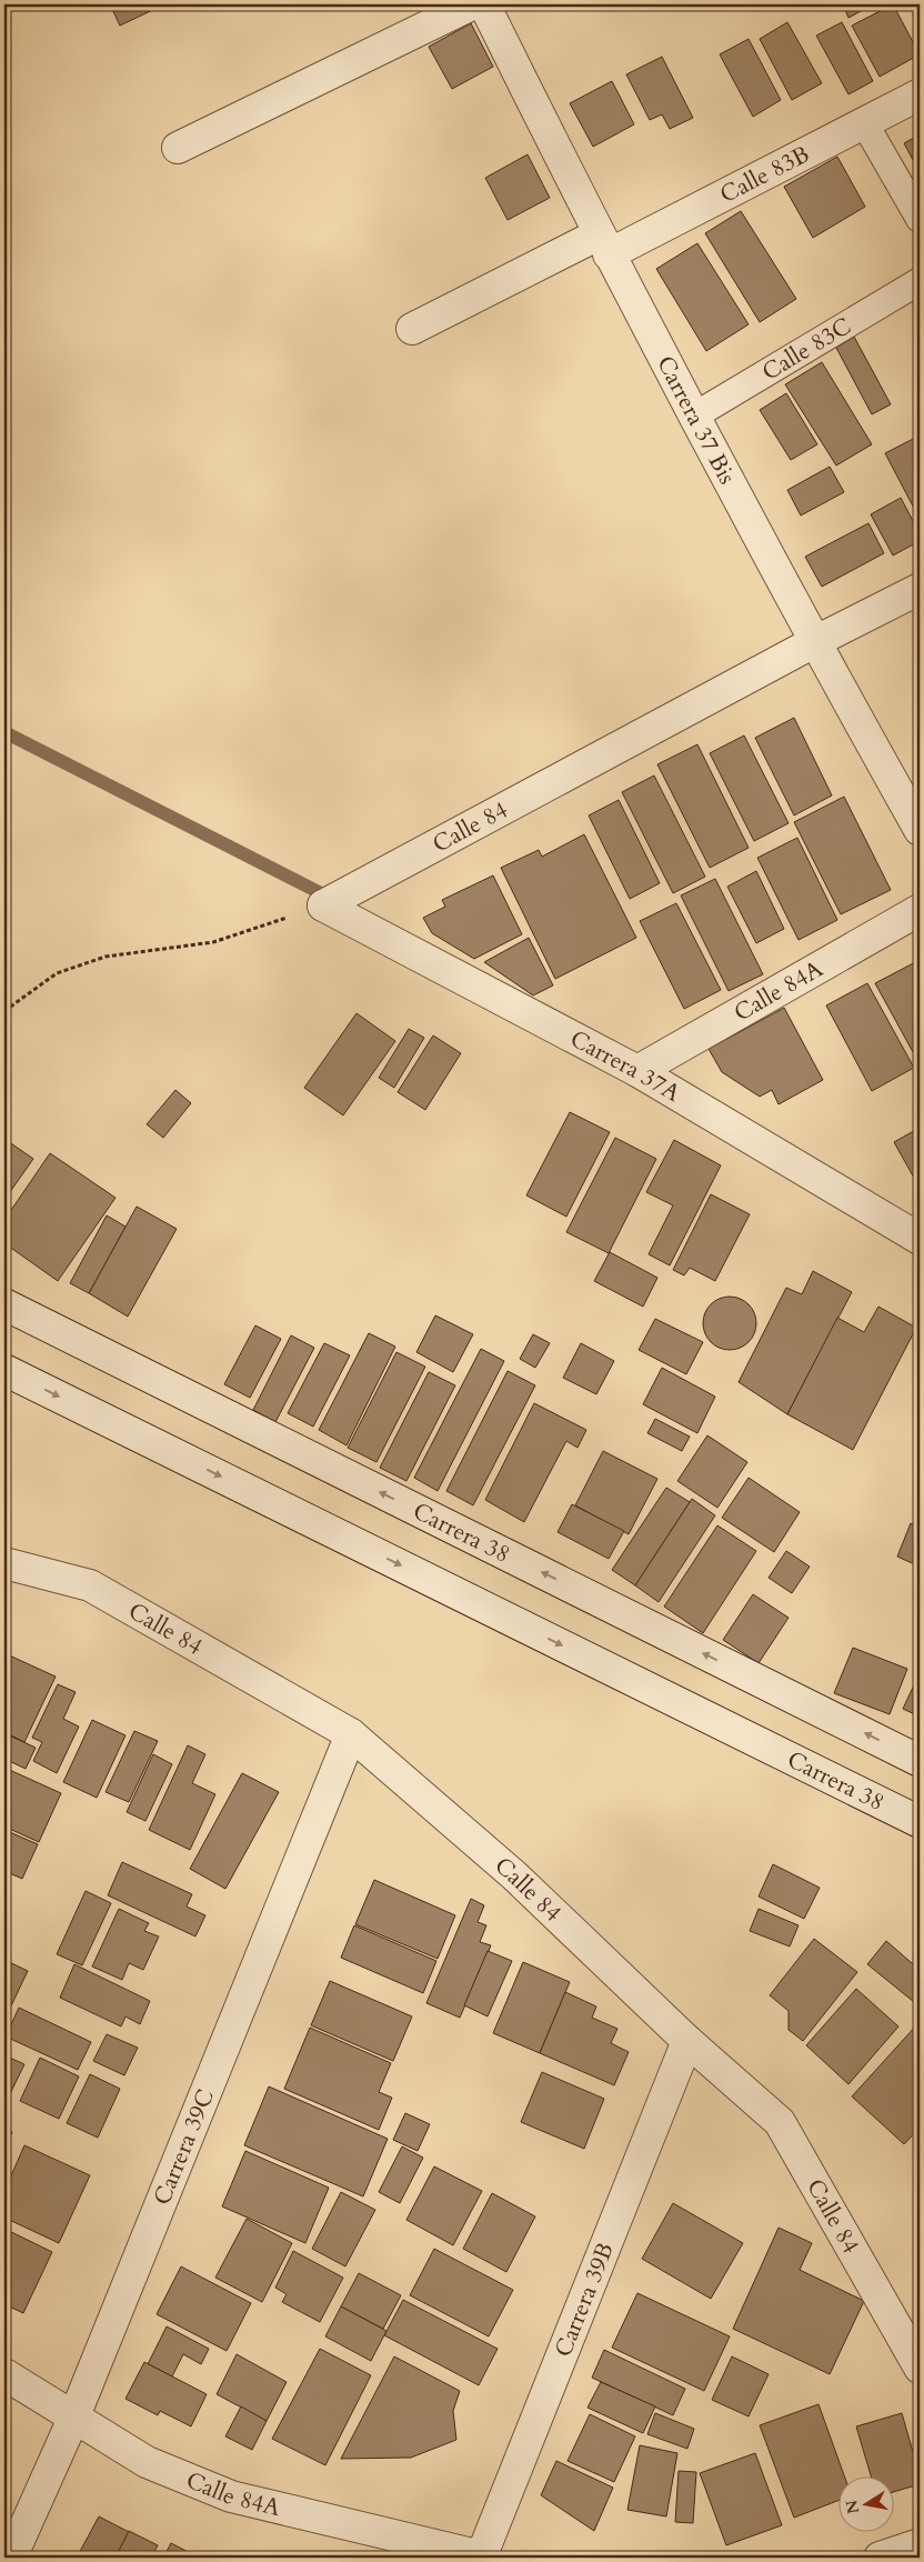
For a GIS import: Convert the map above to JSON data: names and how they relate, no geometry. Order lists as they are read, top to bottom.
{
  "streets": {
    "street": [
      "Calle 83B",
      "Carrera 37 Bis",
      "Calle 84",
      "Calle 84A",
      "Carrera 37A",
      "Carrera 38",
      "Carrera 39C",
      "Carrera 39B"
    ],
    "lane": ["Calle 83C"]
  },
  "crossings": [
    ["Calle 83B", "Carrera 37 Bis"],
    ["Calle 83C", "Carrera 37 Bis"],
    ["Carrera 37 Bis", "Calle 84"],
    ["Calle 84", "Carrera 37A"],
    ["Calle 84", "Carrera 39C"],
    ["Calle 84", "Carrera 39B"],
    ["Calle 84A", "Carrera 37A"],
    ["Calle 84A", "Carrera 39C"],
    ["Calle 84A", "Carrera 39B"]
  ],
  "north": "left"
}
